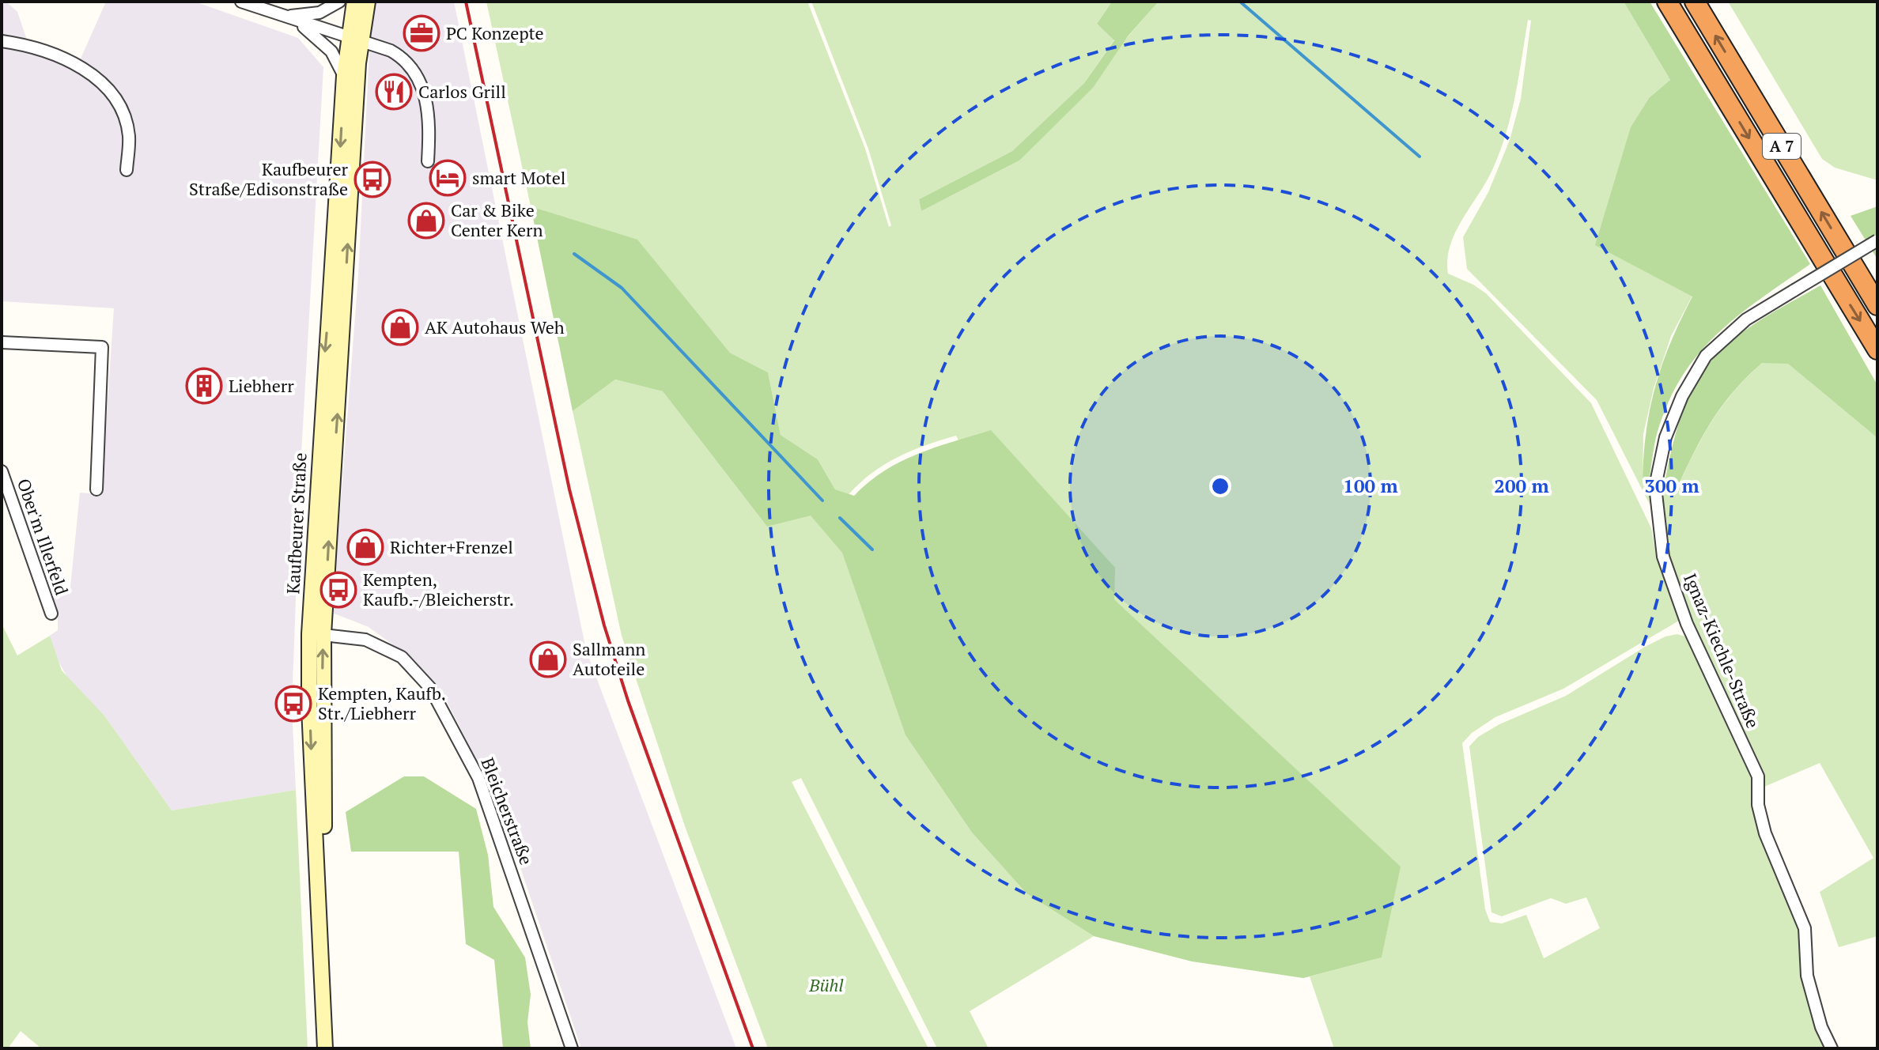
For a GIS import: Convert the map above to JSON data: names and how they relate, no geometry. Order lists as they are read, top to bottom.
{
  "streets": {
    "highway": ["A 7"],
    "main road": ["Kaufbeurer Straße"],
    "street": ["Ober'm Illerfeld", "Ignaz-Kiechle-Straße", "Bleicherstraße"]
  },
  "crossings": [
    ["Kaufbeurer Straße", "Bleicherstraße"]
  ],
  "parks": ["Bühl"],
  "places": {
    "office": ["PC Konzepte"],
    "restaurant": ["Carlos Grill"],
    "hotel": ["smart Motel"],
    "bus stop": ["Kaufbeurer Straße/Edisonstraße", "Kempten, Kaufb.-/Bleicherstr.", "Kempten, Kaufb. Str./Liebherr"],
    "shop": [
      "Car & Bike Center Kern",
      "AK Autohaus Weh",
      "Richter+Frenzel",
      "Sallmann Autoteile"
    ],
    "building": ["Liebherr"]
  },
  "rings": ["100 m", "200 m", "300 m"]
}
